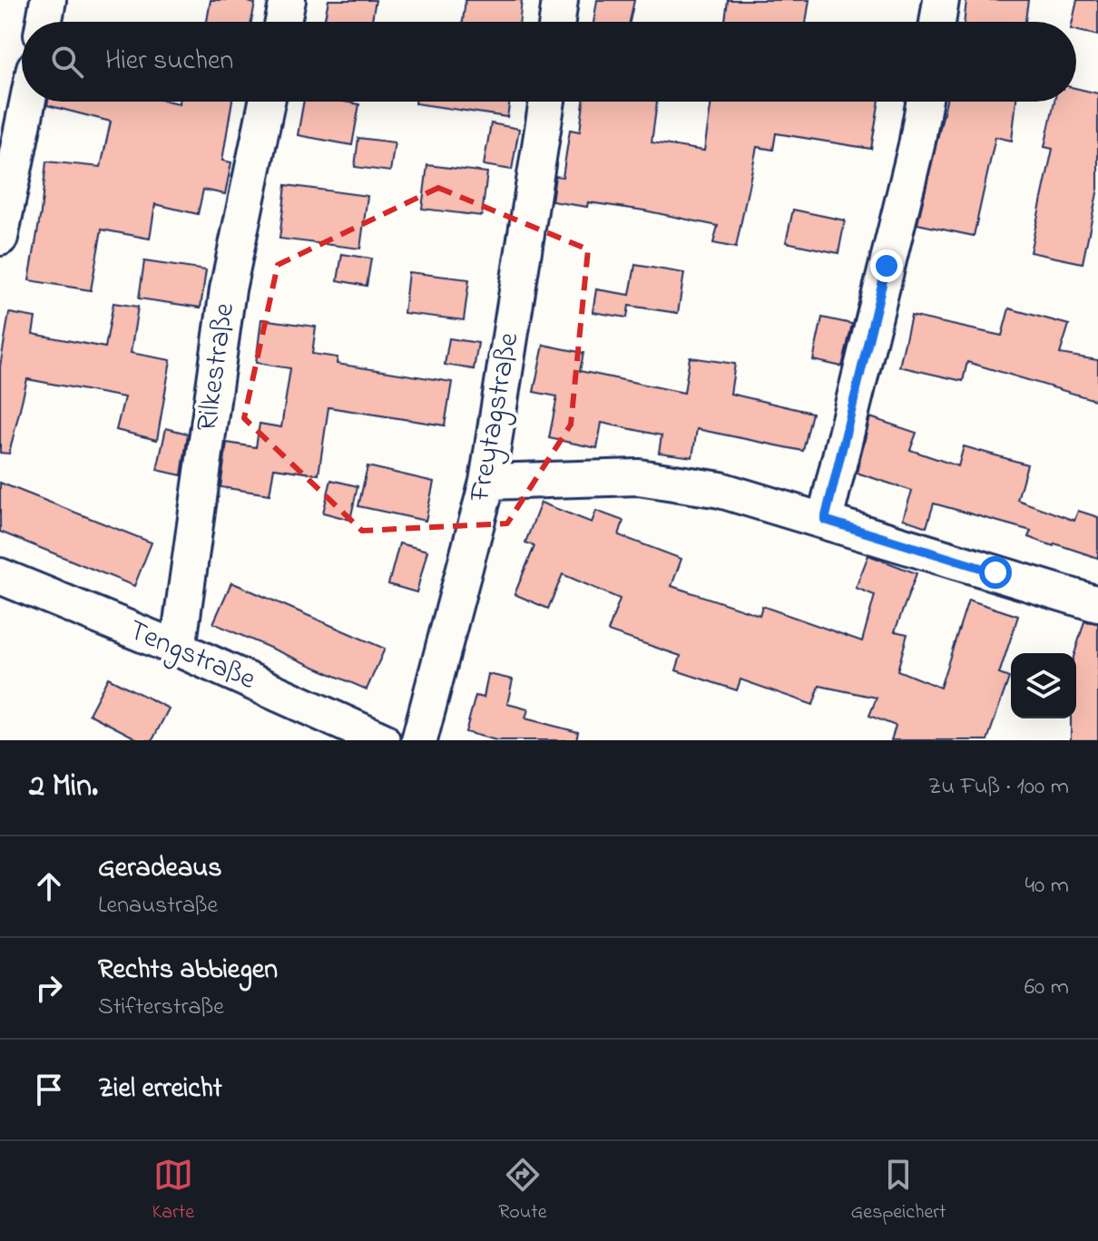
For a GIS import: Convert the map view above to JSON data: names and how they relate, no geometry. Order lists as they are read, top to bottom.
{
  "streets": {
    "street": ["Rilkestraße", "Freytagstraße", "Tengstraße"]
  },
  "crossings": [
    ["Rilkestraße", "Tengstraße"]
  ],
  "page": {
    "search": "Hier suchen",
    "heading": ["2 Min.", "Zu Fuß · 100 m"],
    "list": [
      ["Geradeaus", "Lenaustraße", "40 m"],
      ["Rechts abbiegen", "Stifterstraße", "60 m"],
      "Ziel erreicht"
    ],
    "nav": ["Karte", "Route", "Gespeichert"]
  }
}
